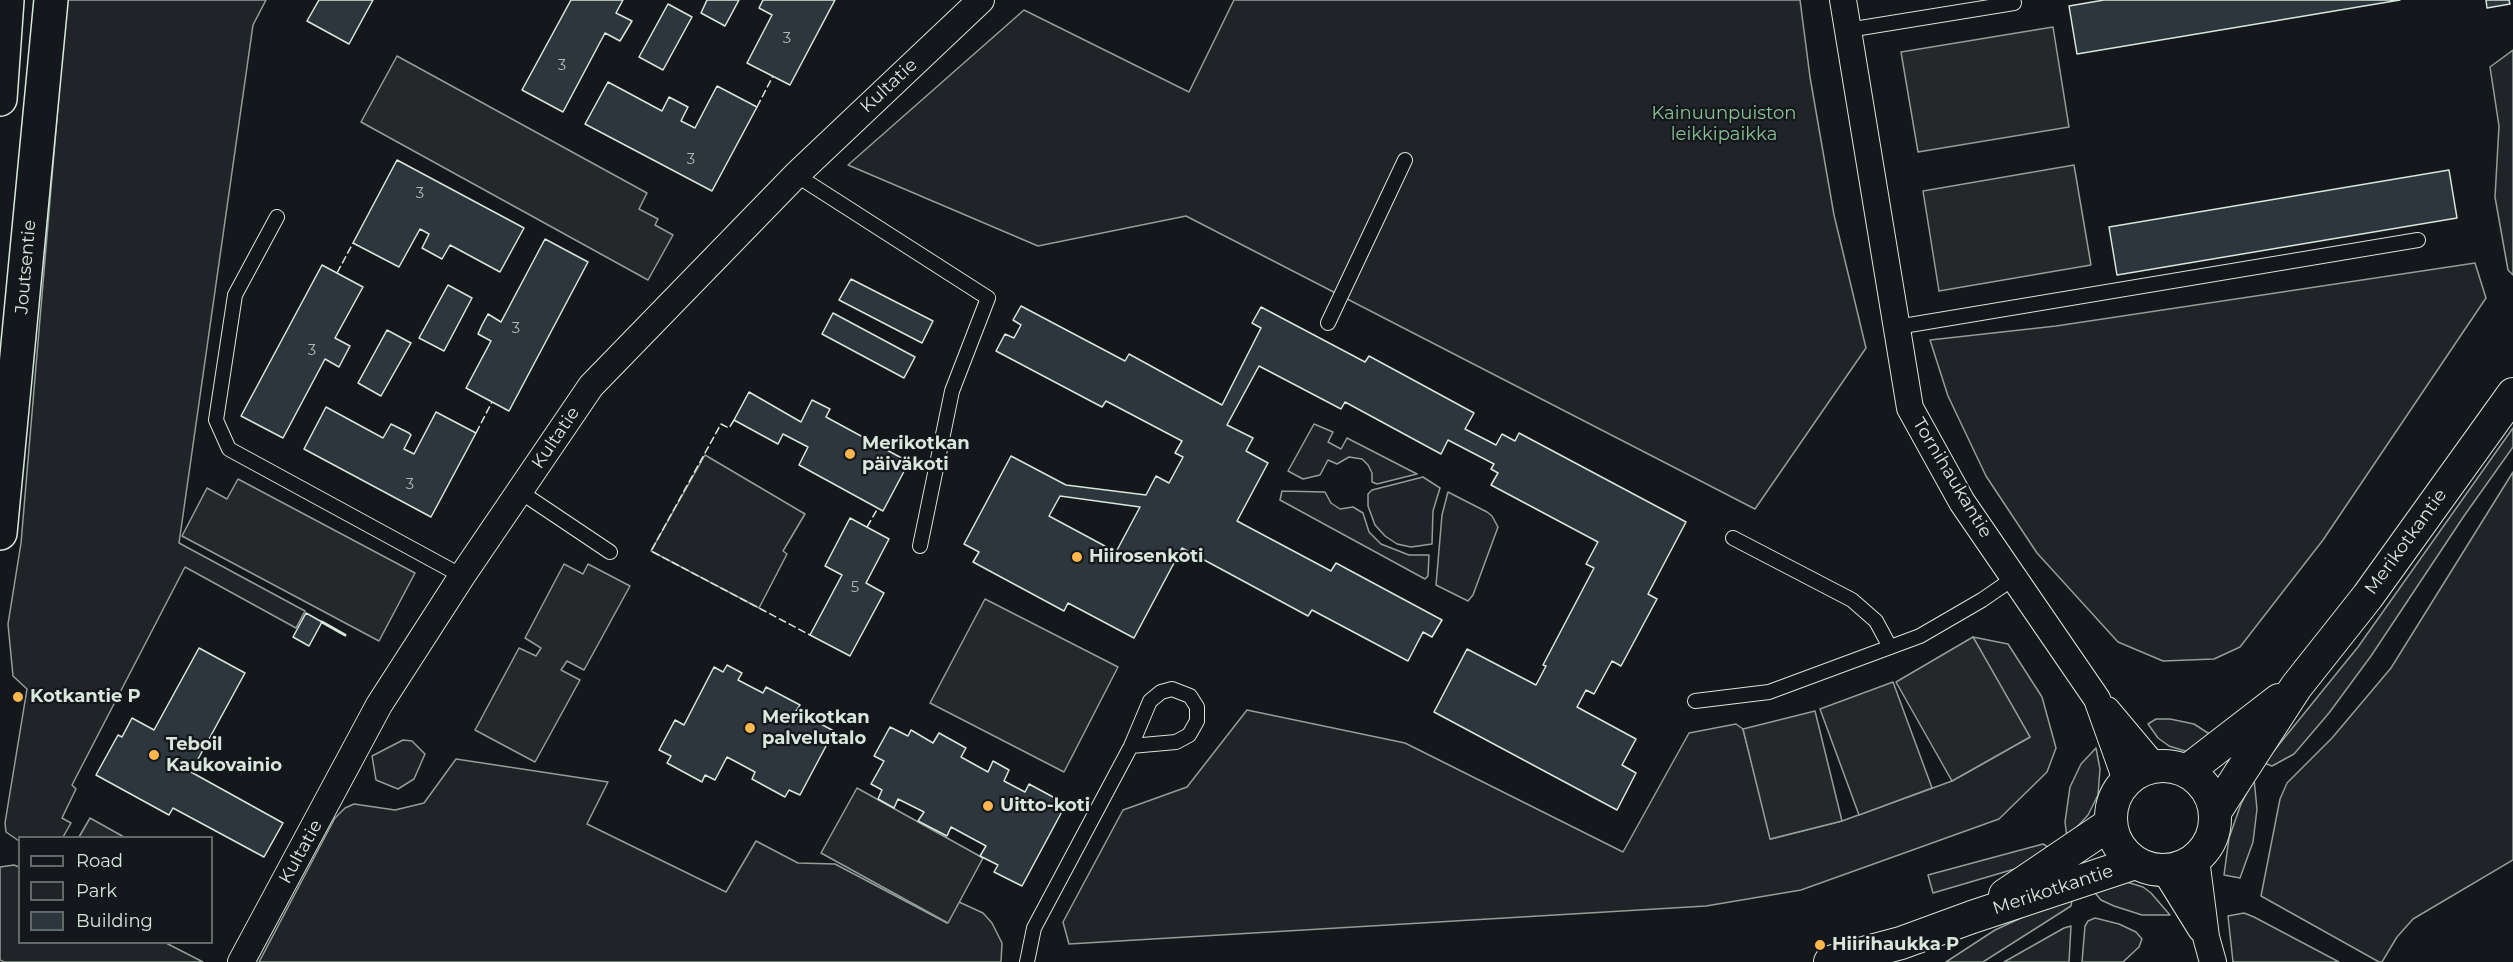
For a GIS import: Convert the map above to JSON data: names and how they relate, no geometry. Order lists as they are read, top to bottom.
{
  "streets": {
    "main road": ["Joutsentie"],
    "street": ["Kultatie", "Tornihaukantie", "Merikotkantie"]
  },
  "crossings": [
    ["Tornihaukantie", "Merikotkantie"]
  ],
  "parks": ["Kainuunpuiston leikkipaikka"],
  "places": [
    "Merikotkan päiväkoti",
    "Hiirosenkoti",
    "Kotkantie P",
    "Merikotkan palvelutalo",
    "Teboil Kaukovainio",
    "Uitto-koti",
    "Hiirihaukka P"
  ],
  "house_numbers": [
    "3",
    "3",
    "3",
    "3",
    "3",
    "3",
    "3",
    "5"
  ],
  "legend": ["Road", "Park", "Building"]
}
